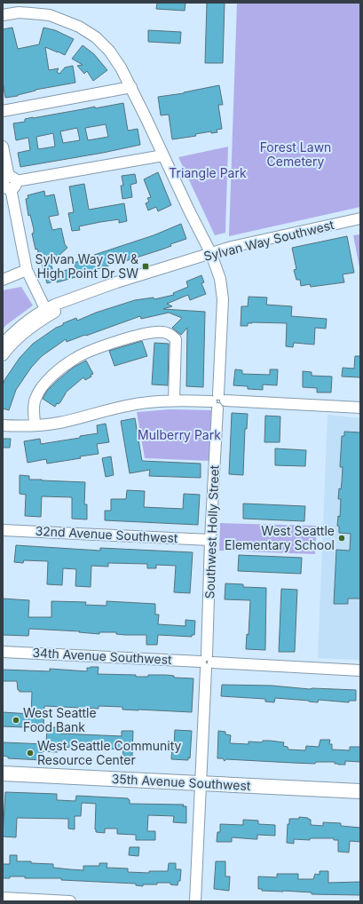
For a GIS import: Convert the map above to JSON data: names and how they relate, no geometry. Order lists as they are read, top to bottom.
{
  "streets": {
    "main road": ["35th Avenue Southwest"],
    "street": [
      "Sylvan Way Southwest",
      "Southwest Holly Street",
      "32nd Avenue Southwest",
      "34th Avenue Southwest"
    ]
  },
  "crossings": [
    ["Sylvan Way Southwest", "Southwest Holly Street"],
    ["Southwest Holly Street", "32nd Avenue Southwest"],
    ["Southwest Holly Street", "34th Avenue Southwest"],
    ["Southwest Holly Street", "35th Avenue Southwest"]
  ],
  "parks": ["Forest Lawn Cemetery", "Triangle Park", "Mulberry Park"],
  "places": {
    "transit": ["Sylvan Way SW & High Point Dr SW"],
    "other": ["West Seattle Elementary School", "West Seattle Food Bank", "West Seattle Community Resource Center"]
  }
}
